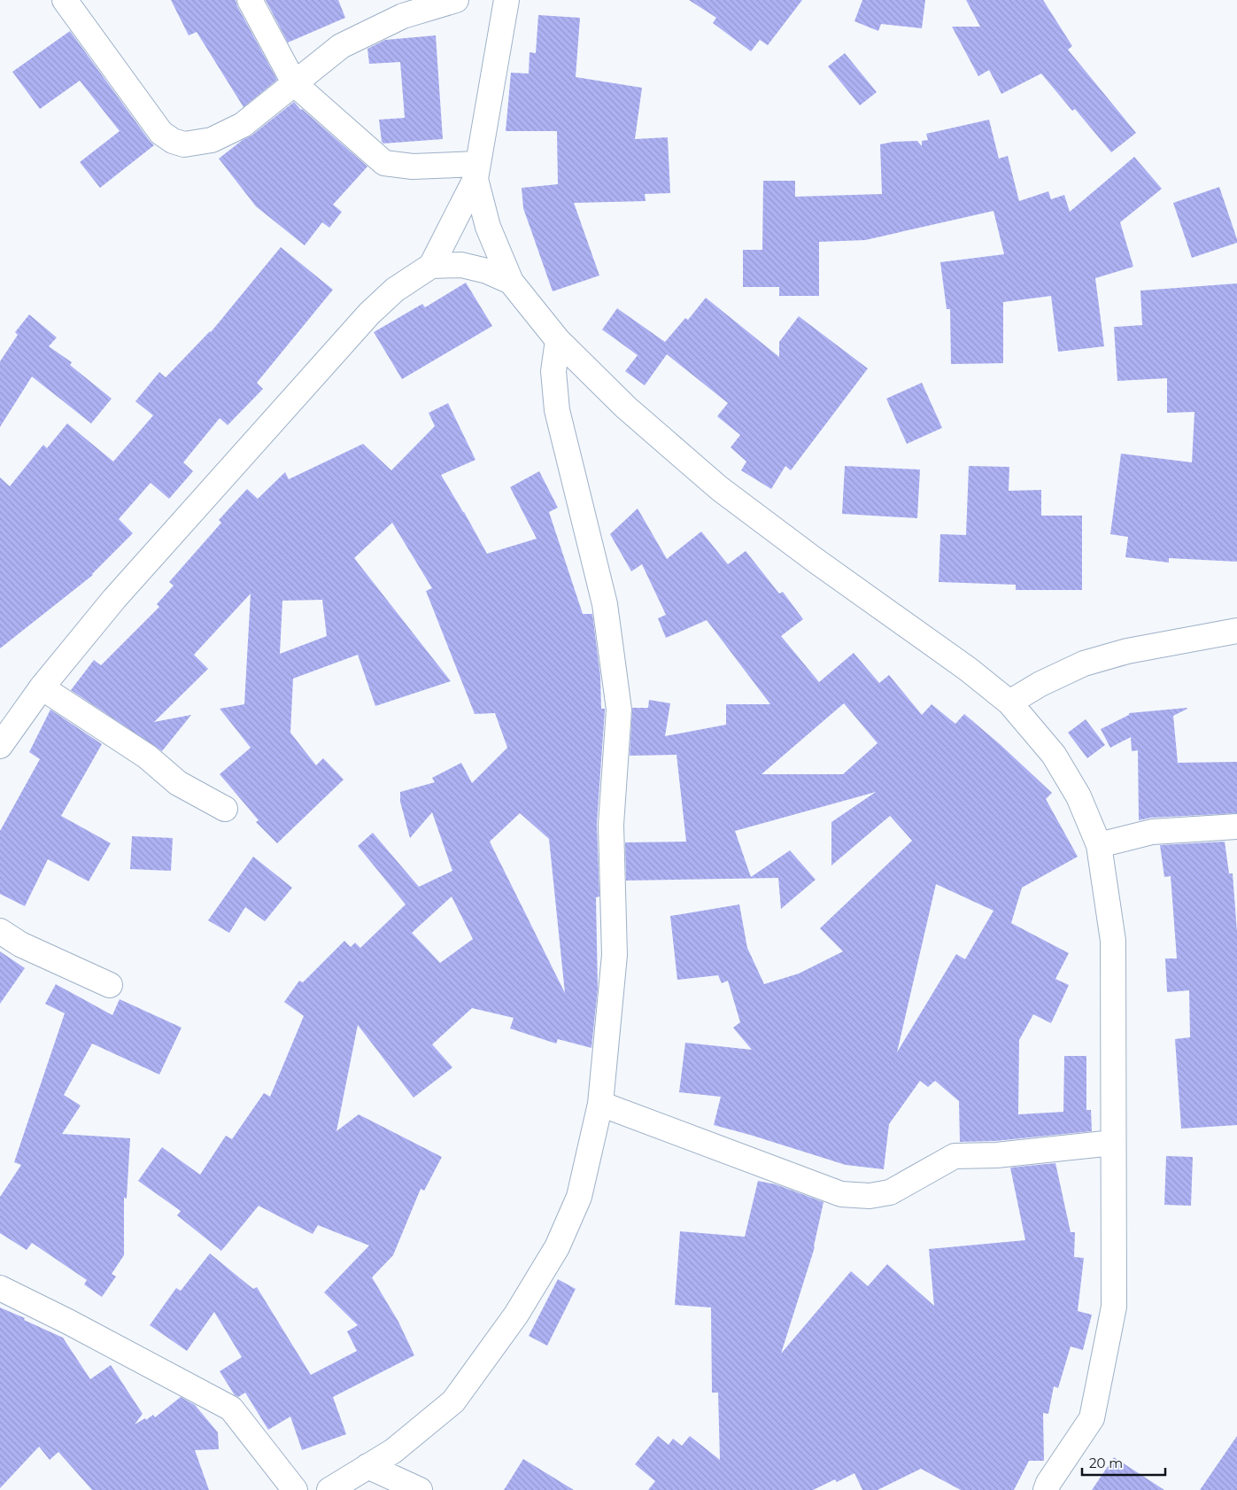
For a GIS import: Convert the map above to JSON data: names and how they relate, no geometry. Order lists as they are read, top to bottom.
{
  "scale_bar": "20 m"
}
